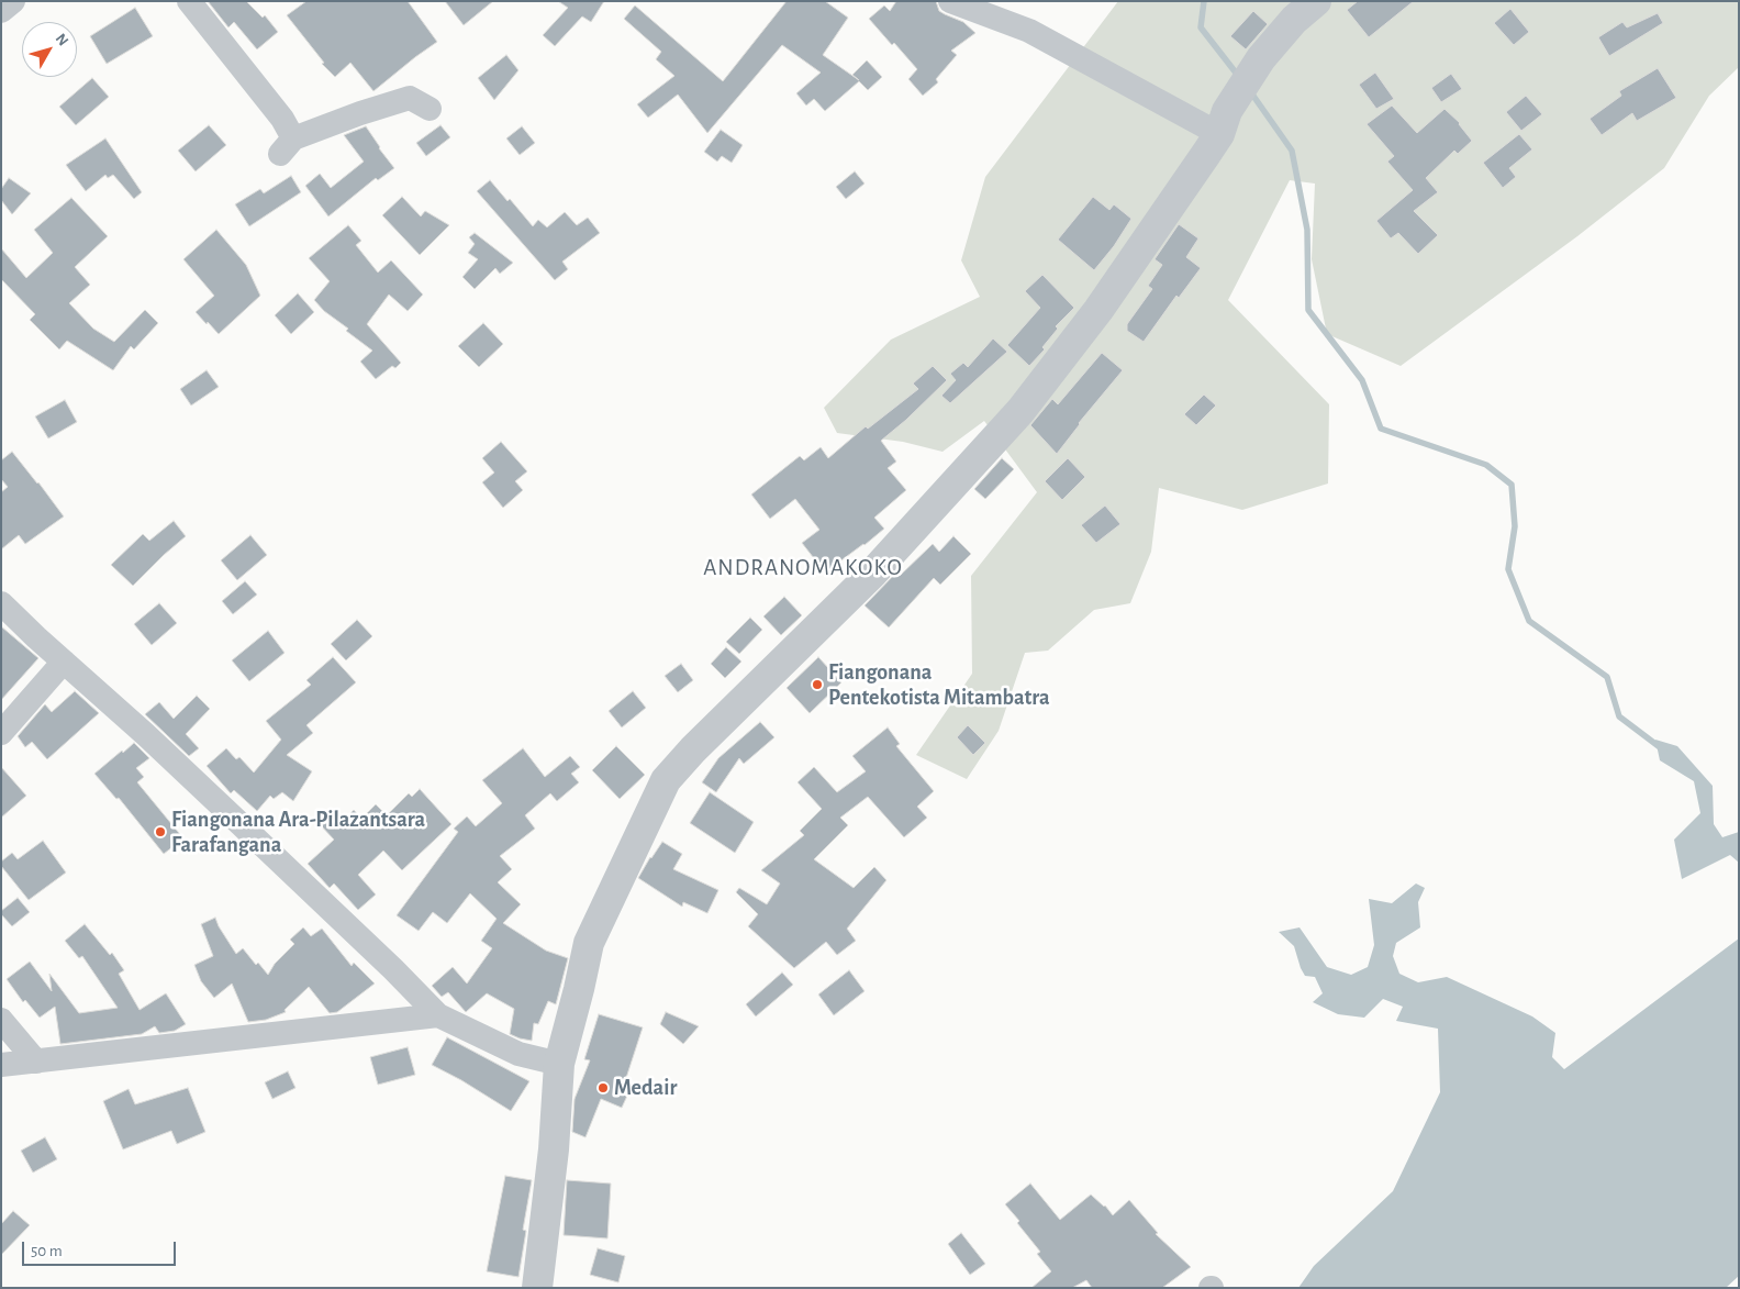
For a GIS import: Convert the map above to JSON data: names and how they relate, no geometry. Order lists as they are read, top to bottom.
{
  "districts": ["ANDRANOMAKOKO"],
  "places": ["Fiangonana Pentekotista Mitambatra", "Fiangonana Ara-Pilazantsara Farafangana", "Medair"],
  "scale_bar": "50 m",
  "north": "top right"
}
